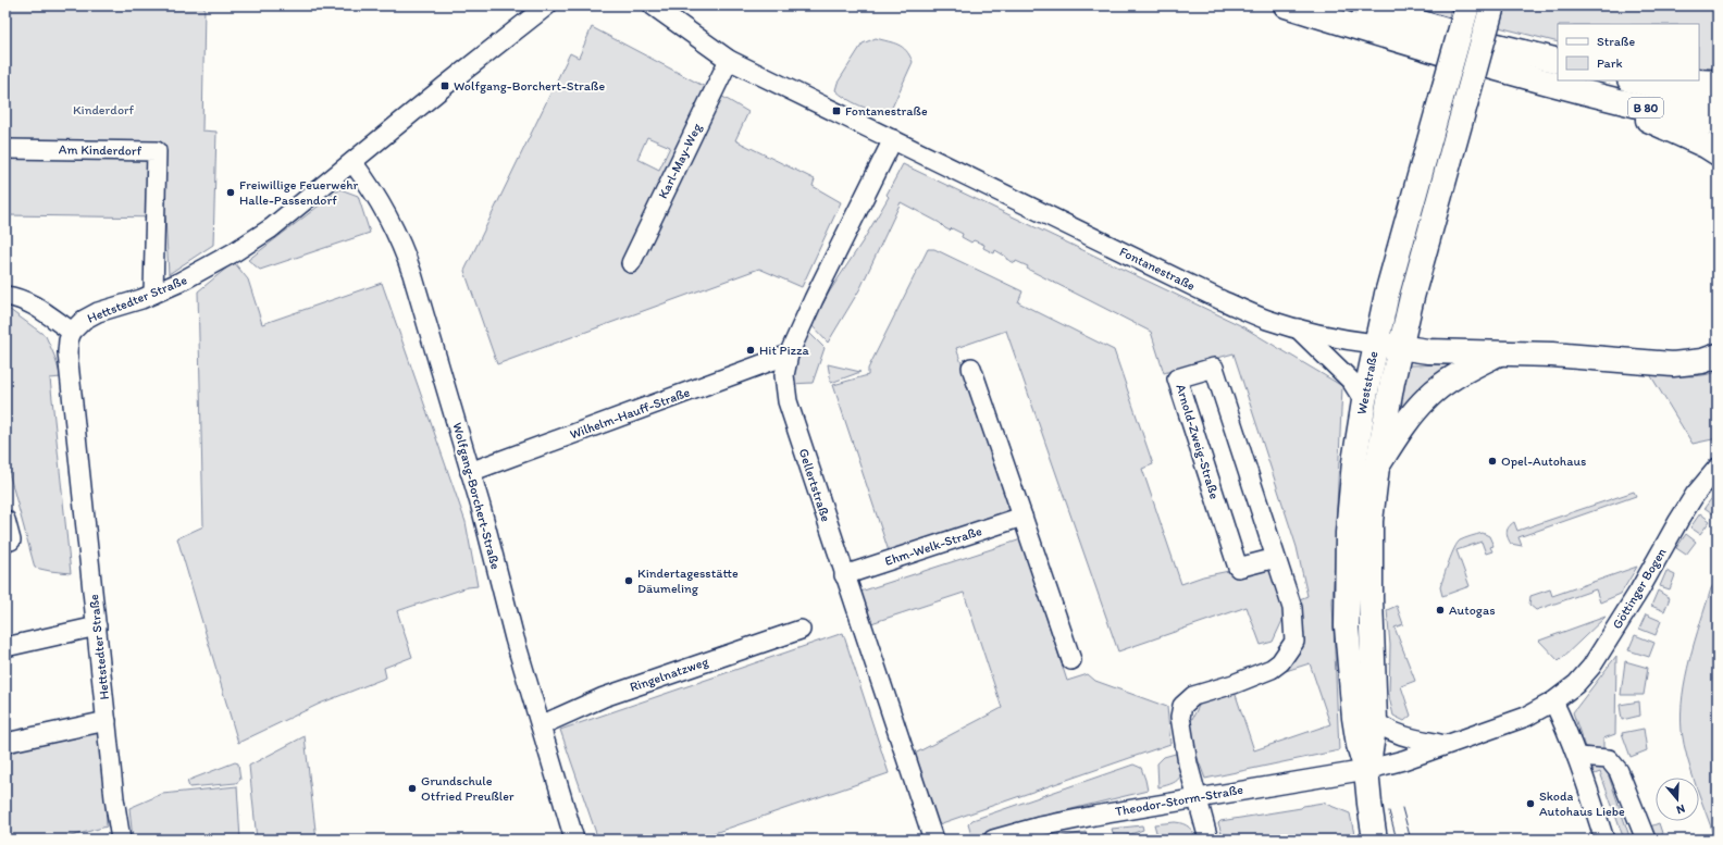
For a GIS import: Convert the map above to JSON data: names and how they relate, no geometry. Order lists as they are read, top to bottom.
{
  "streets": {
    "main road": ["B 80", "Weststraße"],
    "street": [
      "Am Kinderdorf",
      "Karl-May-Weg",
      "Fontanestraße",
      "Hettstedter Straße",
      "Wilhelm-Hauff-Straße",
      "Arnold-Zweig-Straße",
      "Gellertstraße",
      "Wolfgang-Borchert-Straße",
      "Ehm-Welk-Straße",
      "Göttinger Bogen",
      "Ringelnatzweg",
      "Theodor-Storm-Straße"
    ]
  },
  "crossings": [
    ["Am Kinderdorf", "Hettstedter Straße"],
    ["Karl-May-Weg", "Fontanestraße"],
    ["Fontanestraße", "Weststraße"],
    ["Fontanestraße", "Gellertstraße"],
    ["Hettstedter Straße", "Wolfgang-Borchert-Straße"],
    ["Weststraße", "Göttinger Bogen"],
    ["Weststraße", "Theodor-Storm-Straße"],
    ["Wilhelm-Hauff-Straße", "Gellertstraße"],
    ["Wilhelm-Hauff-Straße", "Wolfgang-Borchert-Straße"],
    ["Arnold-Zweig-Straße", "Theodor-Storm-Straße"],
    ["Gellertstraße", "Ehm-Welk-Straße"],
    ["Wolfgang-Borchert-Straße", "Ringelnatzweg"],
    ["Göttinger Bogen", "Theodor-Storm-Straße"]
  ],
  "parks": ["Kinderdorf"],
  "places": {
    "transit": ["Wolfgang-Borchert-Straße", "Fontanestraße"],
    "other": [
      "Freiwillige Feuerwehr Halle-Passendorf",
      "Hit Pizza",
      "Opel-Autohaus",
      "Kindertagesstätte Däumeling",
      "Autogas",
      "Grundschule Otfried Preußler",
      "Skoda Autohaus Liebe"
    ]
  },
  "legend": ["Straße", "Park"],
  "north": "bottom"
}
